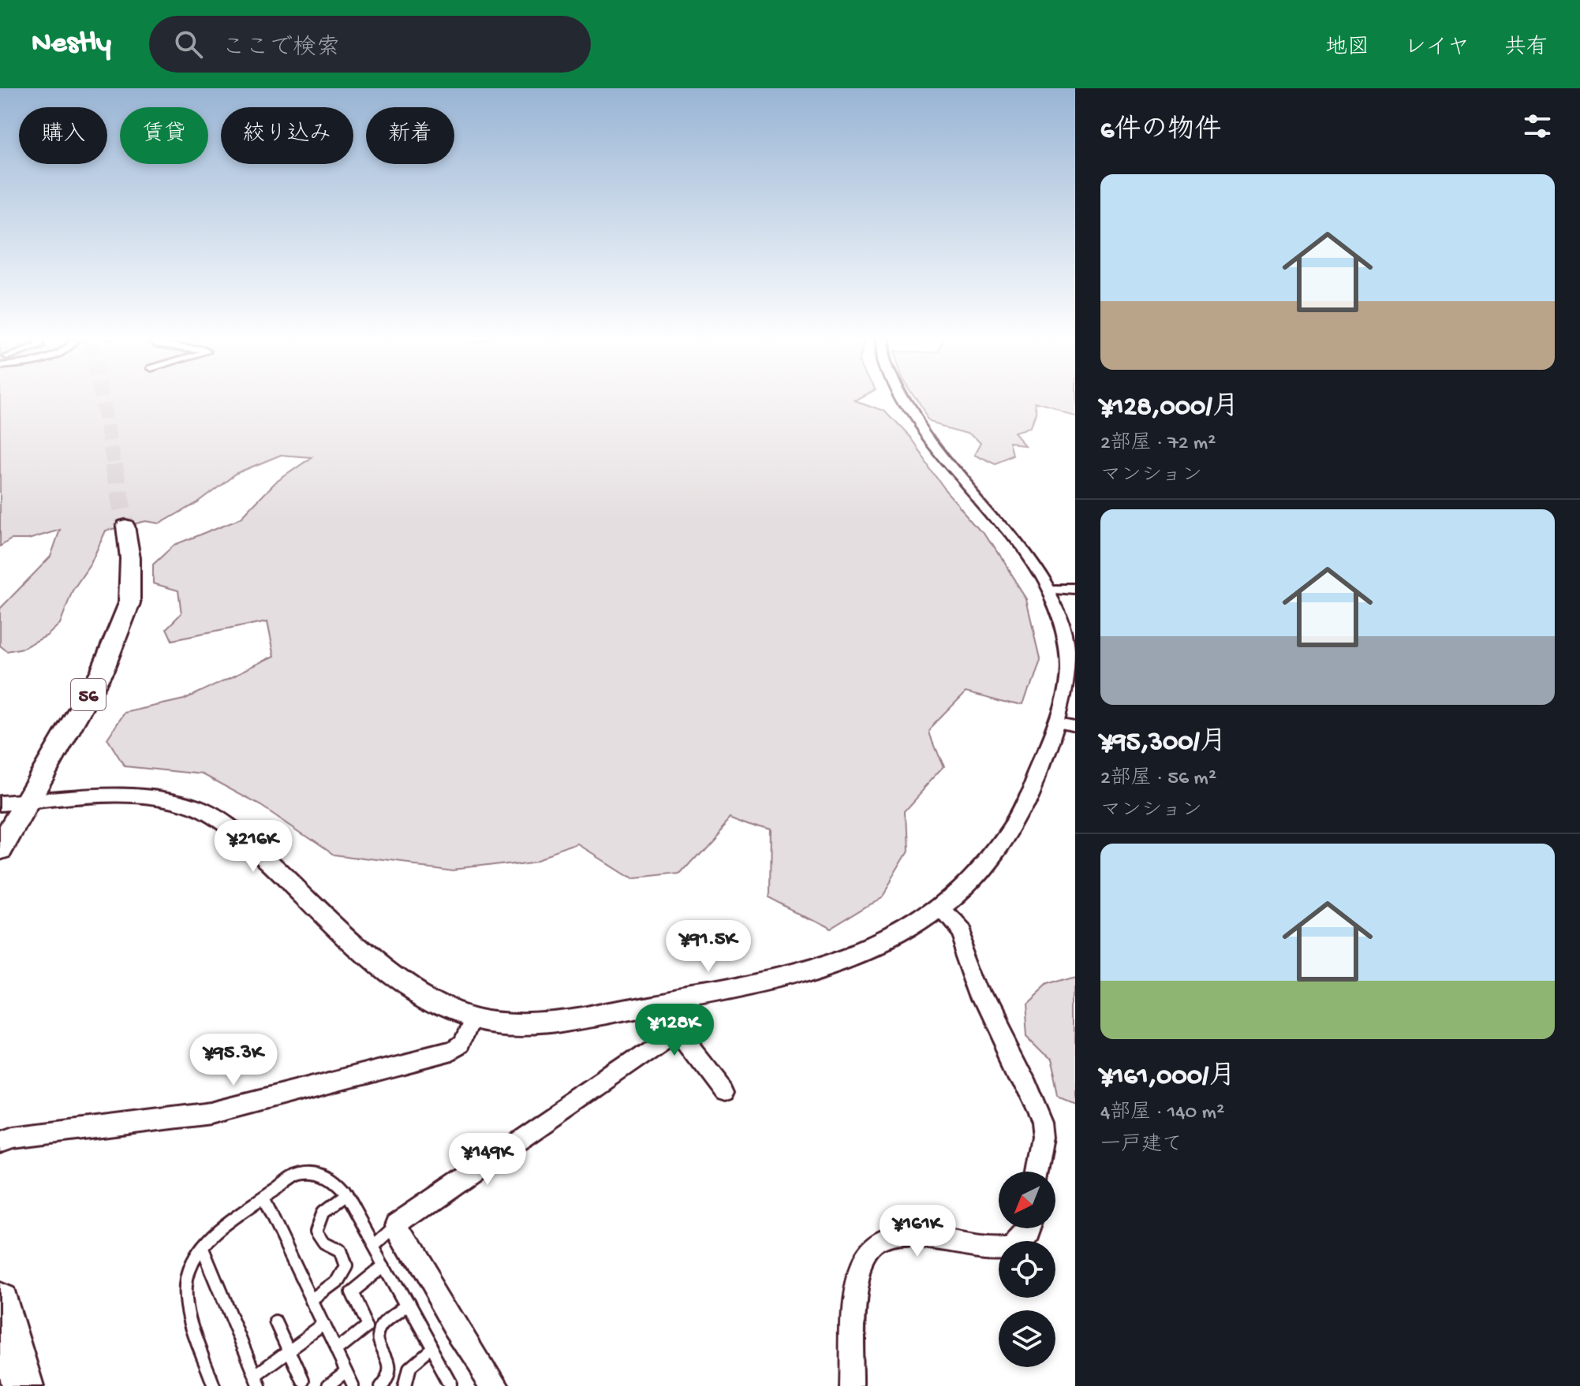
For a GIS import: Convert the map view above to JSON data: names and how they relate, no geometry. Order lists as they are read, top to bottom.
{
  "streets": {
    "highway": ["56"]
  },
  "north": "bottom left",
  "page": {
    "header": "Nestly",
    "search": "ここで検索",
    "nav": ["地図", "レイヤ", "共有"],
    "heading": "6件の物件",
    "chip": [
      "購入",
      "賃貸",
      "絞り込み",
      "新着"
    ],
    "list": [
      {
        "name": "¥128,000/月",
        "note": "2部屋 · 72 m² · マンション"
      },
      {
        "name": "¥95,300/月",
        "note": "2部屋 · 56 m² · マンション"
      },
      {
        "name": "¥161,000/月",
        "note": "4部屋 · 140 m² · 一戸建て"
      }
    ],
    "price": [
      "¥216K",
      "¥91.5K",
      "¥128K",
      "¥95.3K",
      "¥149K",
      "¥161K"
    ]
  }
}
